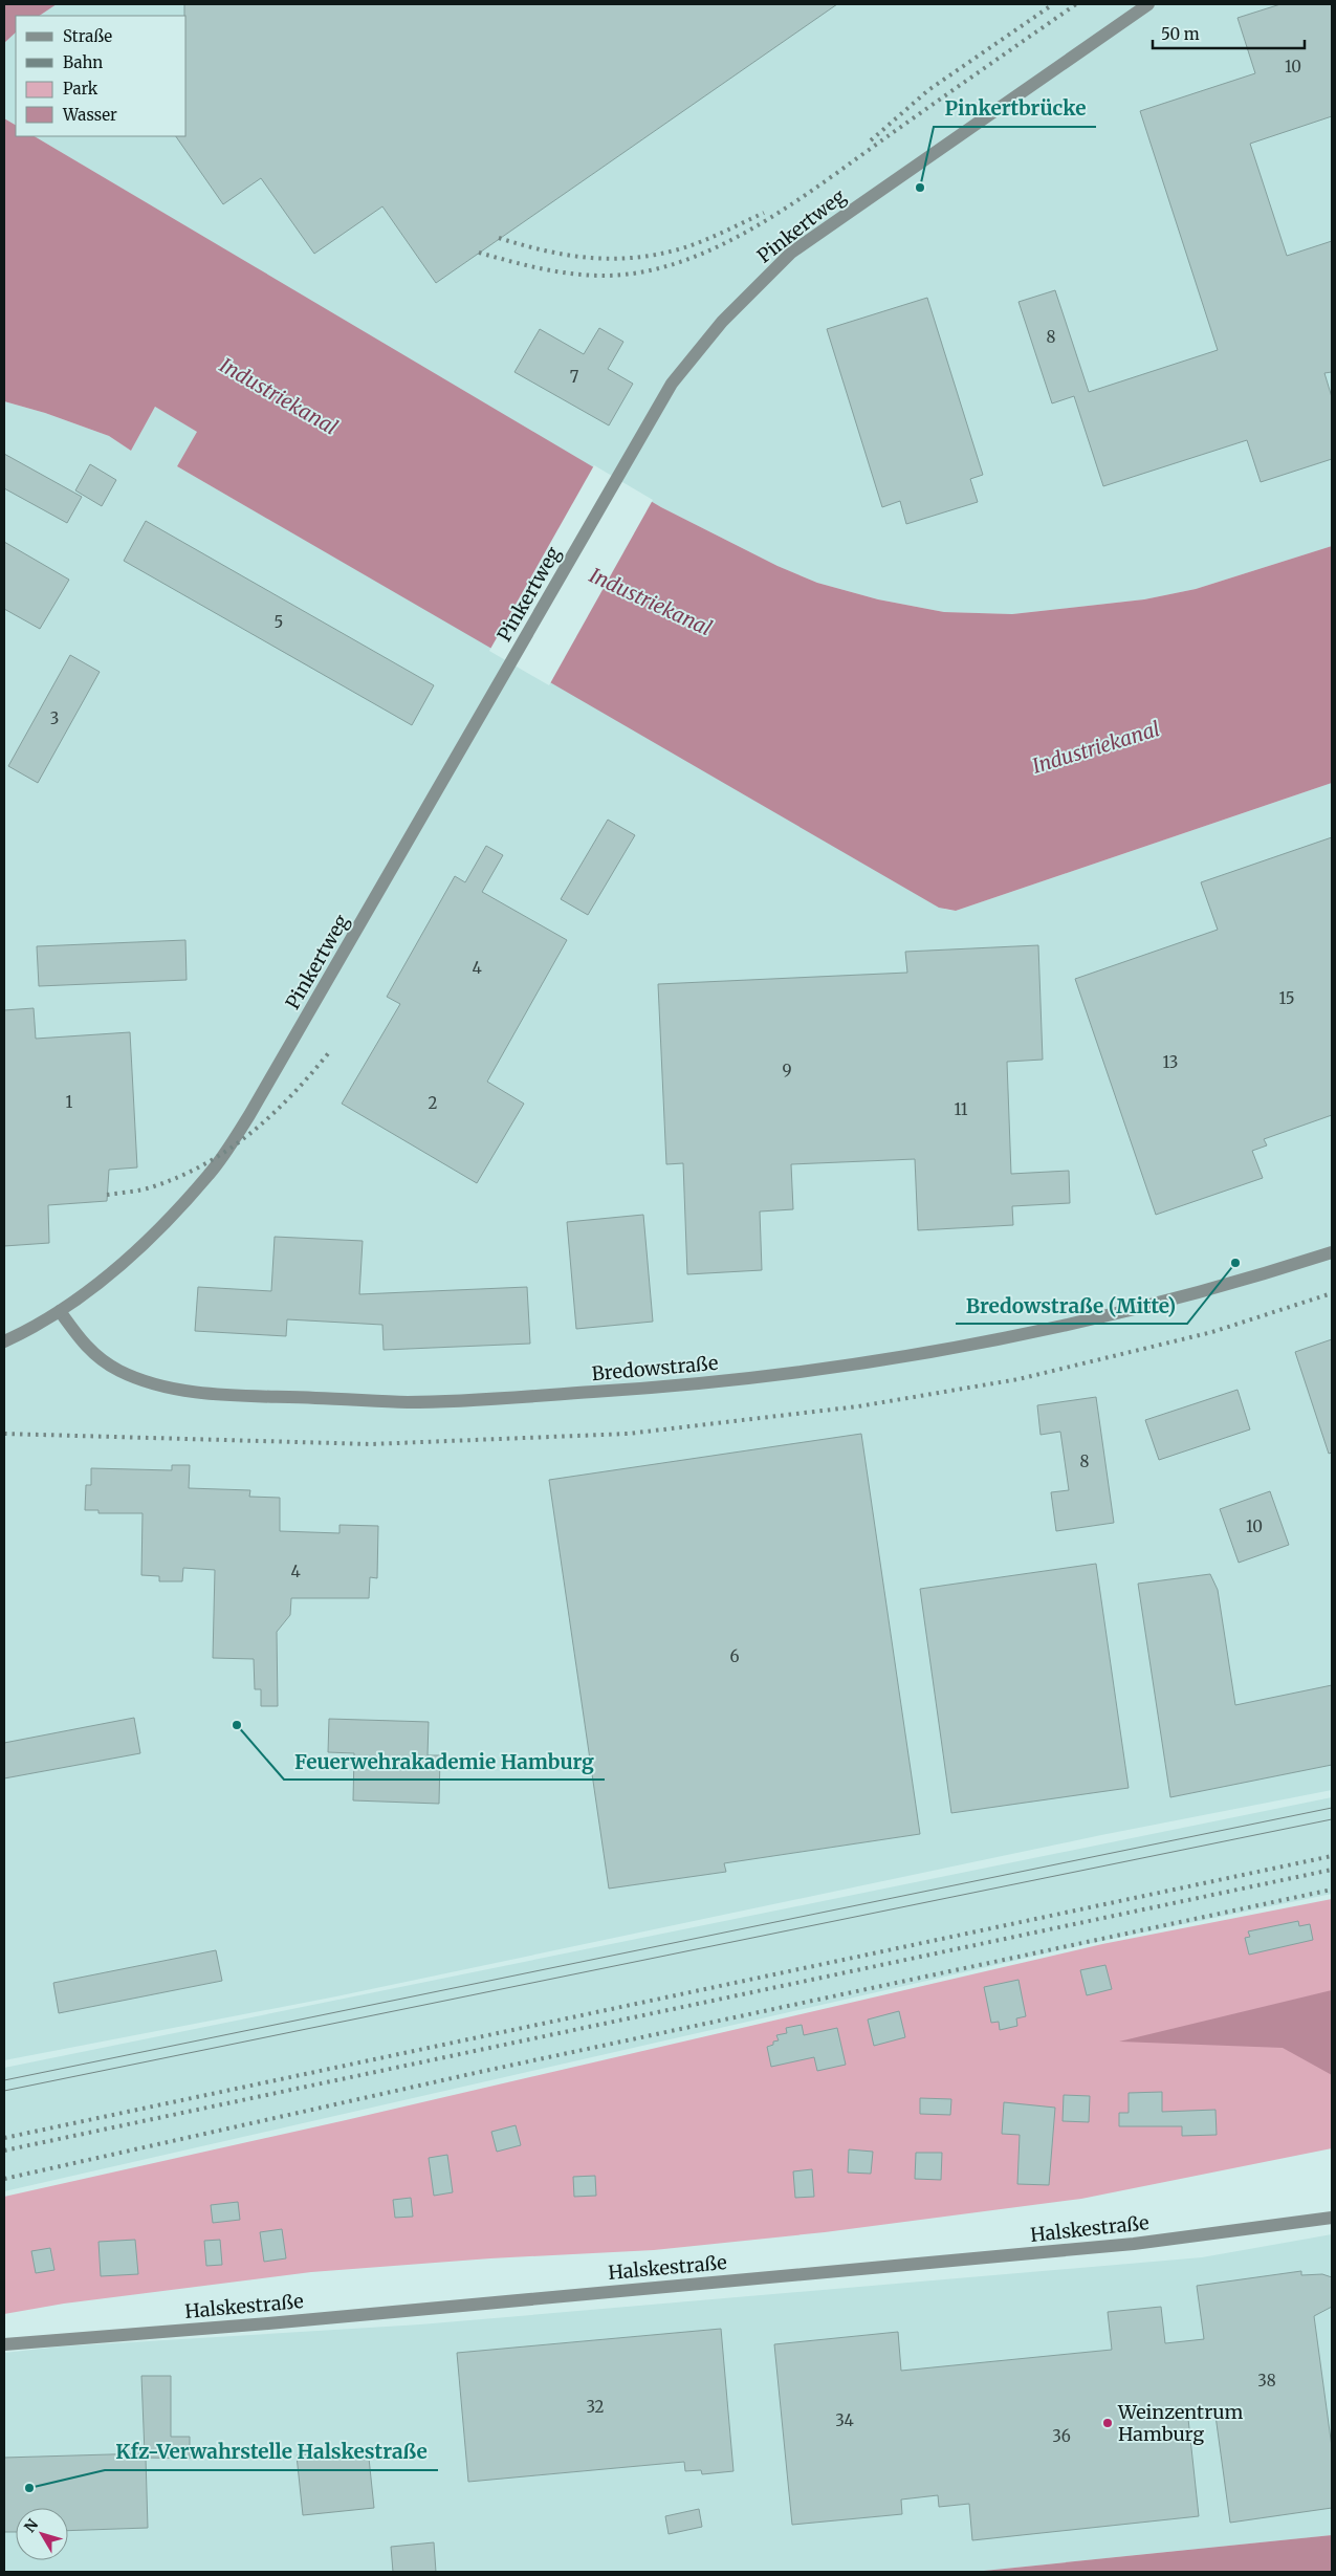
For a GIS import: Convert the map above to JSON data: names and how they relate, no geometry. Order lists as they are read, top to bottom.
{
  "streets": {
    "street": ["Pinkertweg", "Bredowstraße", "Halskestraße"]
  },
  "crossings": [
    ["Pinkertweg", "Bredowstraße"]
  ],
  "water": ["Industriekanal"],
  "places": [
    "Pinkertbrücke",
    "Bredowstraße (Mitte)",
    "Feuerwehrakademie Hamburg",
    "Weinzentrum Hamburg",
    "Kfz-Verwahrstelle Halskestraße"
  ],
  "house_numbers": [
    "10",
    "8",
    "7",
    "5",
    "3",
    "4",
    "15",
    "13",
    "9",
    "1",
    "2",
    "11",
    "8",
    "10",
    "4",
    "6",
    "38",
    "32",
    "34",
    "36"
  ],
  "legend": [
    "Straße",
    "Bahn",
    "Park",
    "Wasser"
  ],
  "scale_bar": "50 m",
  "north": "top left"
}
